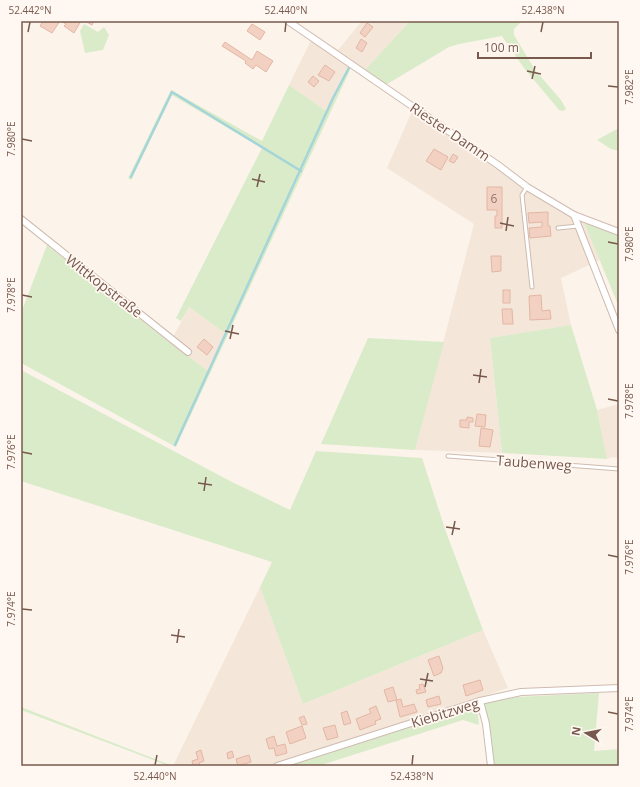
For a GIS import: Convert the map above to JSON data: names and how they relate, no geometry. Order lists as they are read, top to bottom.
{
  "streets": {
    "street": ["Riester Damm", "Wittkopstraße", "Kiebitzweg"],
    "lane": ["Taubenweg"]
  },
  "house_numbers": ["6"],
  "scale_bar": "100 m",
  "north": "left",
  "coordinates": [
    "52.442°N",
    "52.440°N",
    "52.438°N",
    "7.982°E",
    "7.980°E",
    "7.978°E",
    "7.976°E",
    "7.974°E"
  ]
}
